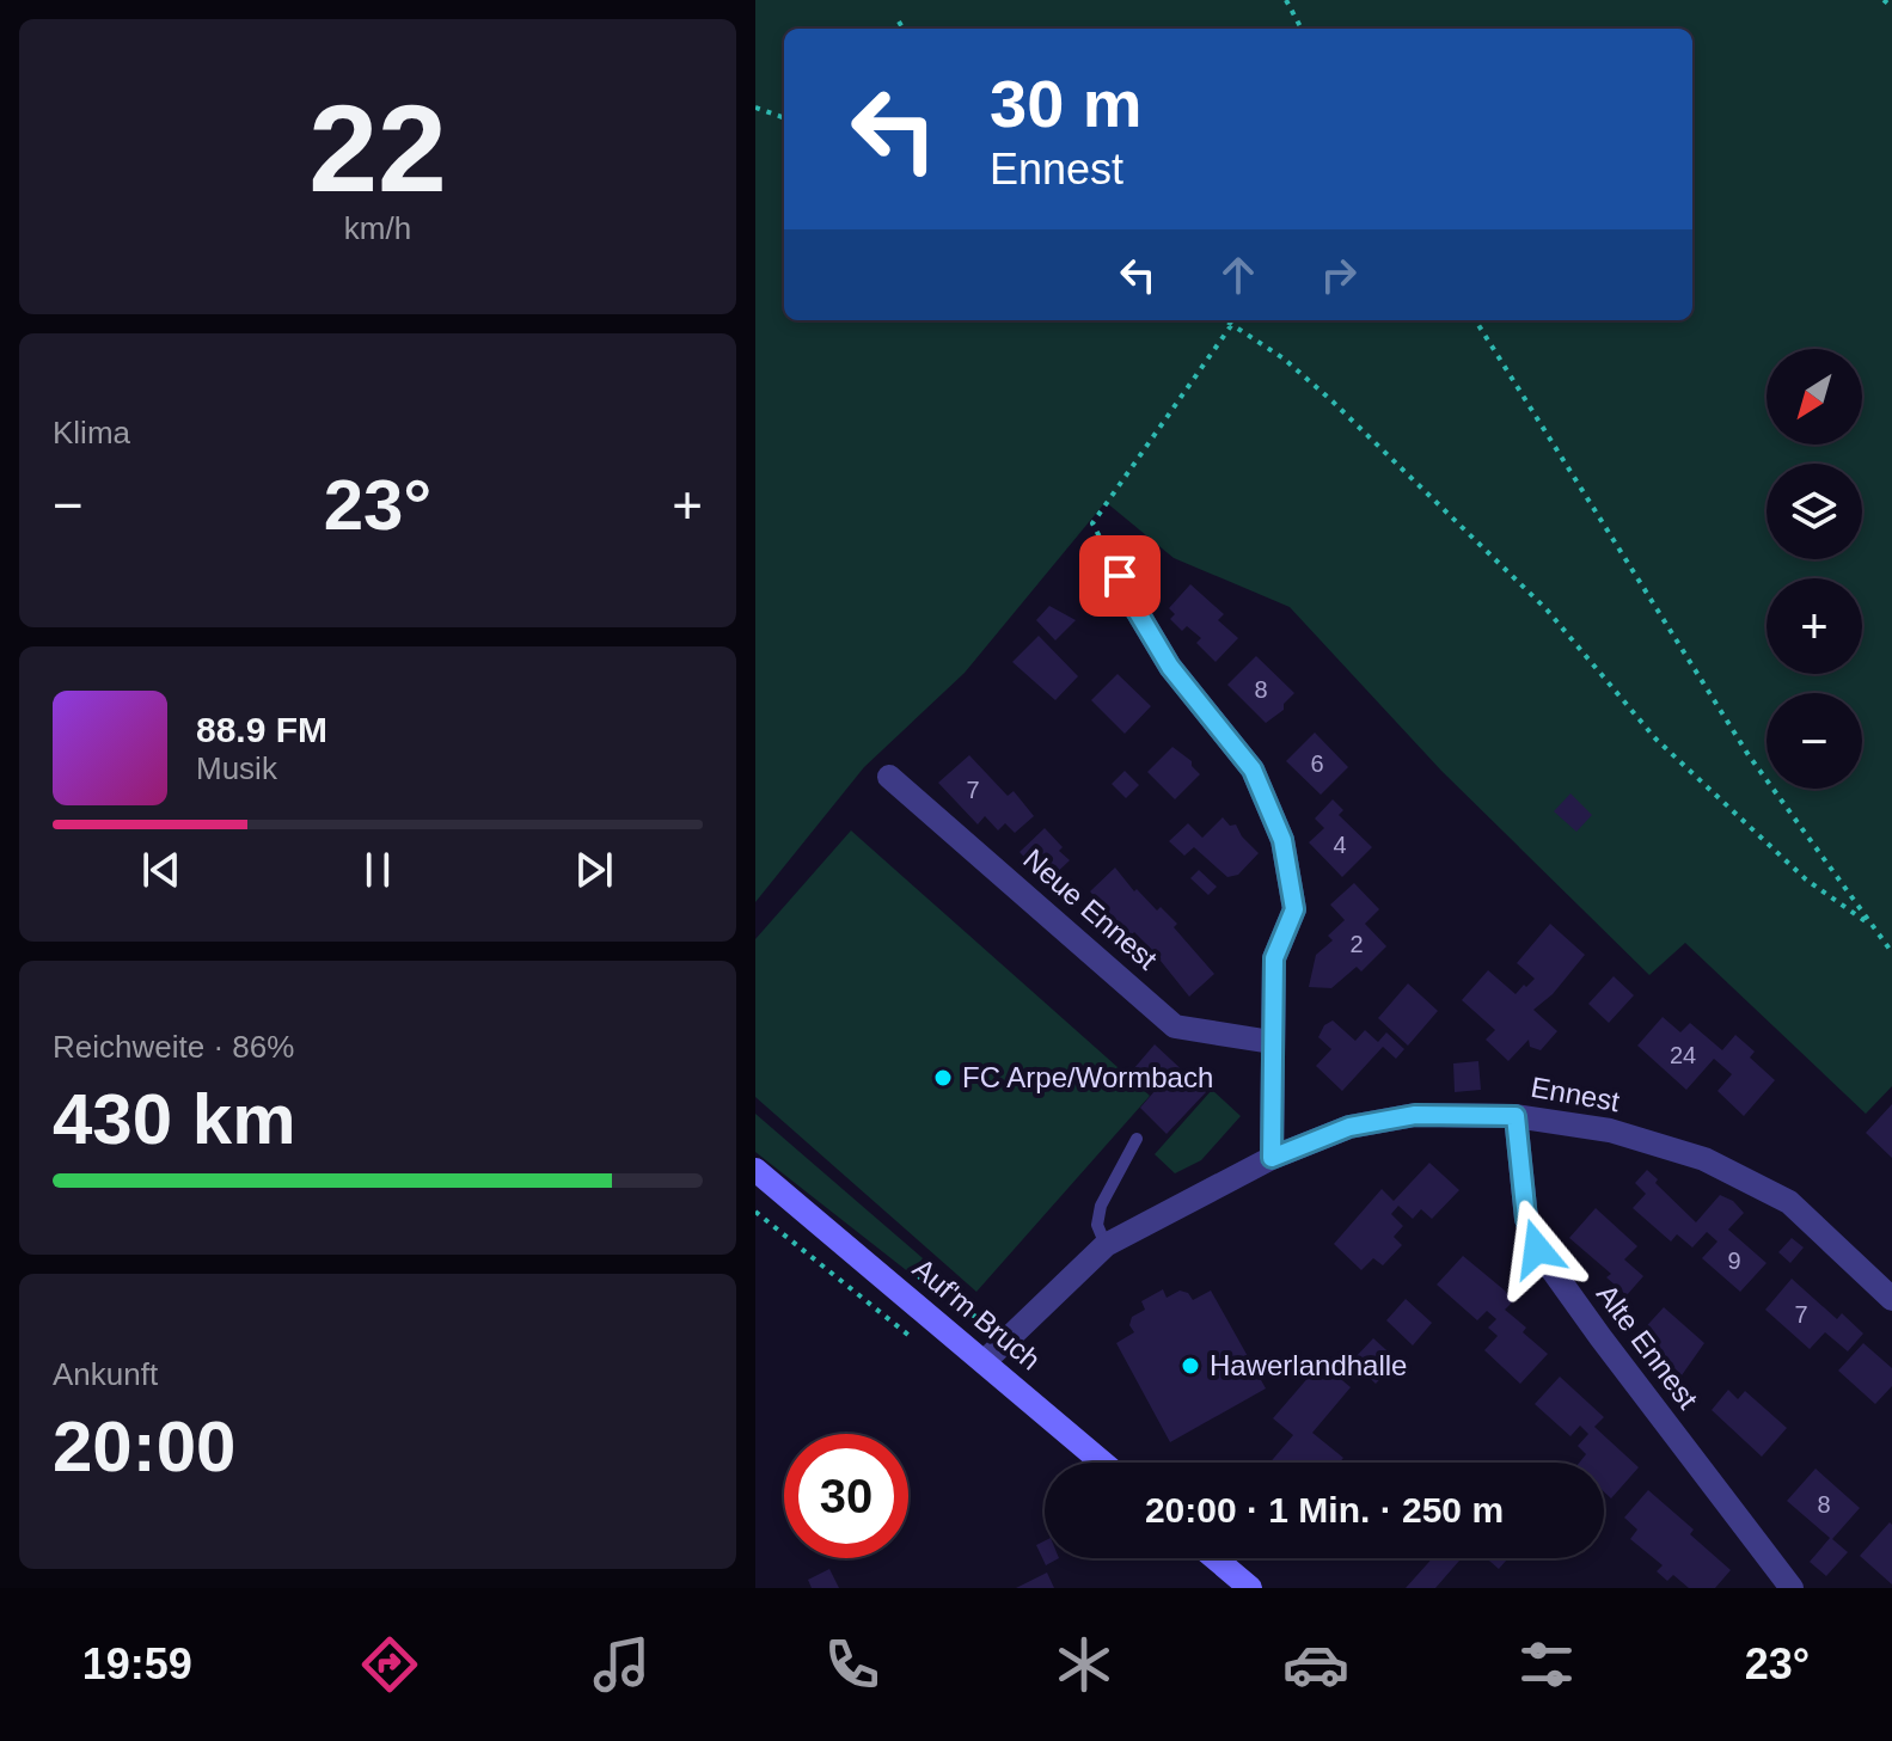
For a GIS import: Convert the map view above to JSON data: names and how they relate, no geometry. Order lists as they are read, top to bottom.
{
  "streets": {
    "street": [
      "Neue Ennest",
      "Ennest",
      "Auf'm Bruch",
      "Alte Ennest"
    ]
  },
  "crossings": [
    ["Ennest", "Auf'm Bruch"],
    ["Ennest", "Alte Ennest"]
  ],
  "places": ["FC Arpe/Wormbach", "Hawerlandhalle"],
  "house_numbers": [
    "8",
    "6",
    "7",
    "4",
    "2",
    "24",
    "9",
    "7",
    "8"
  ],
  "north": "bottom left",
  "page": {
    "tile": [
      ["22", "km/h"],
      "Klima",
      ["Reichweite · 86%", "430 km"],
      ["Ankunft", "20:00"]
    ],
    "turn": ["30 m", "Ennest"],
    "map_buttons": ["+", "−"],
    "heat": ["−", "23°", "+"],
    "song": ["88.9 FM", "Musik"],
    "limit": "30",
    "trip": "20:00 · 1 Min. · 250 m",
    "tabs": ["19:59", "23°"]
  }
}
